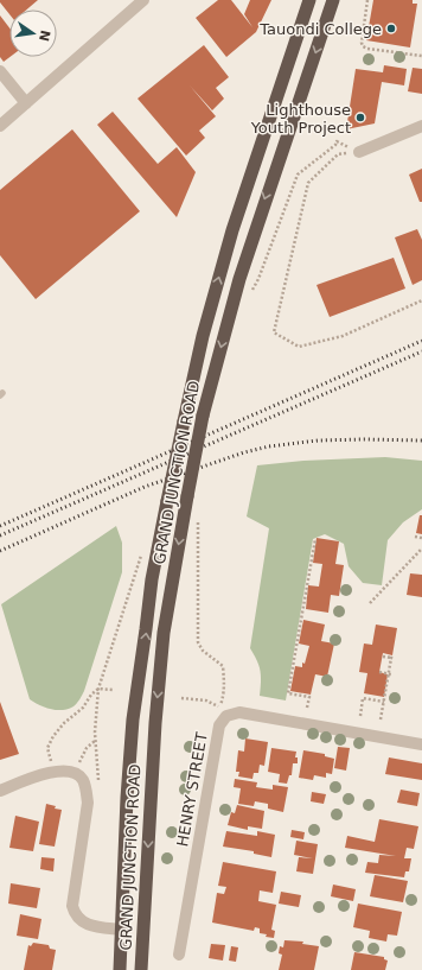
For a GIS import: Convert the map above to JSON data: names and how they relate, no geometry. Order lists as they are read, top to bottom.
{
  "streets": {
    "highway": ["GRAND JUNCTION ROAD"],
    "street": ["HENRY STREET"]
  },
  "places": ["Tauondi College", "Lighthouse Youth Project"],
  "north": "right"
}
